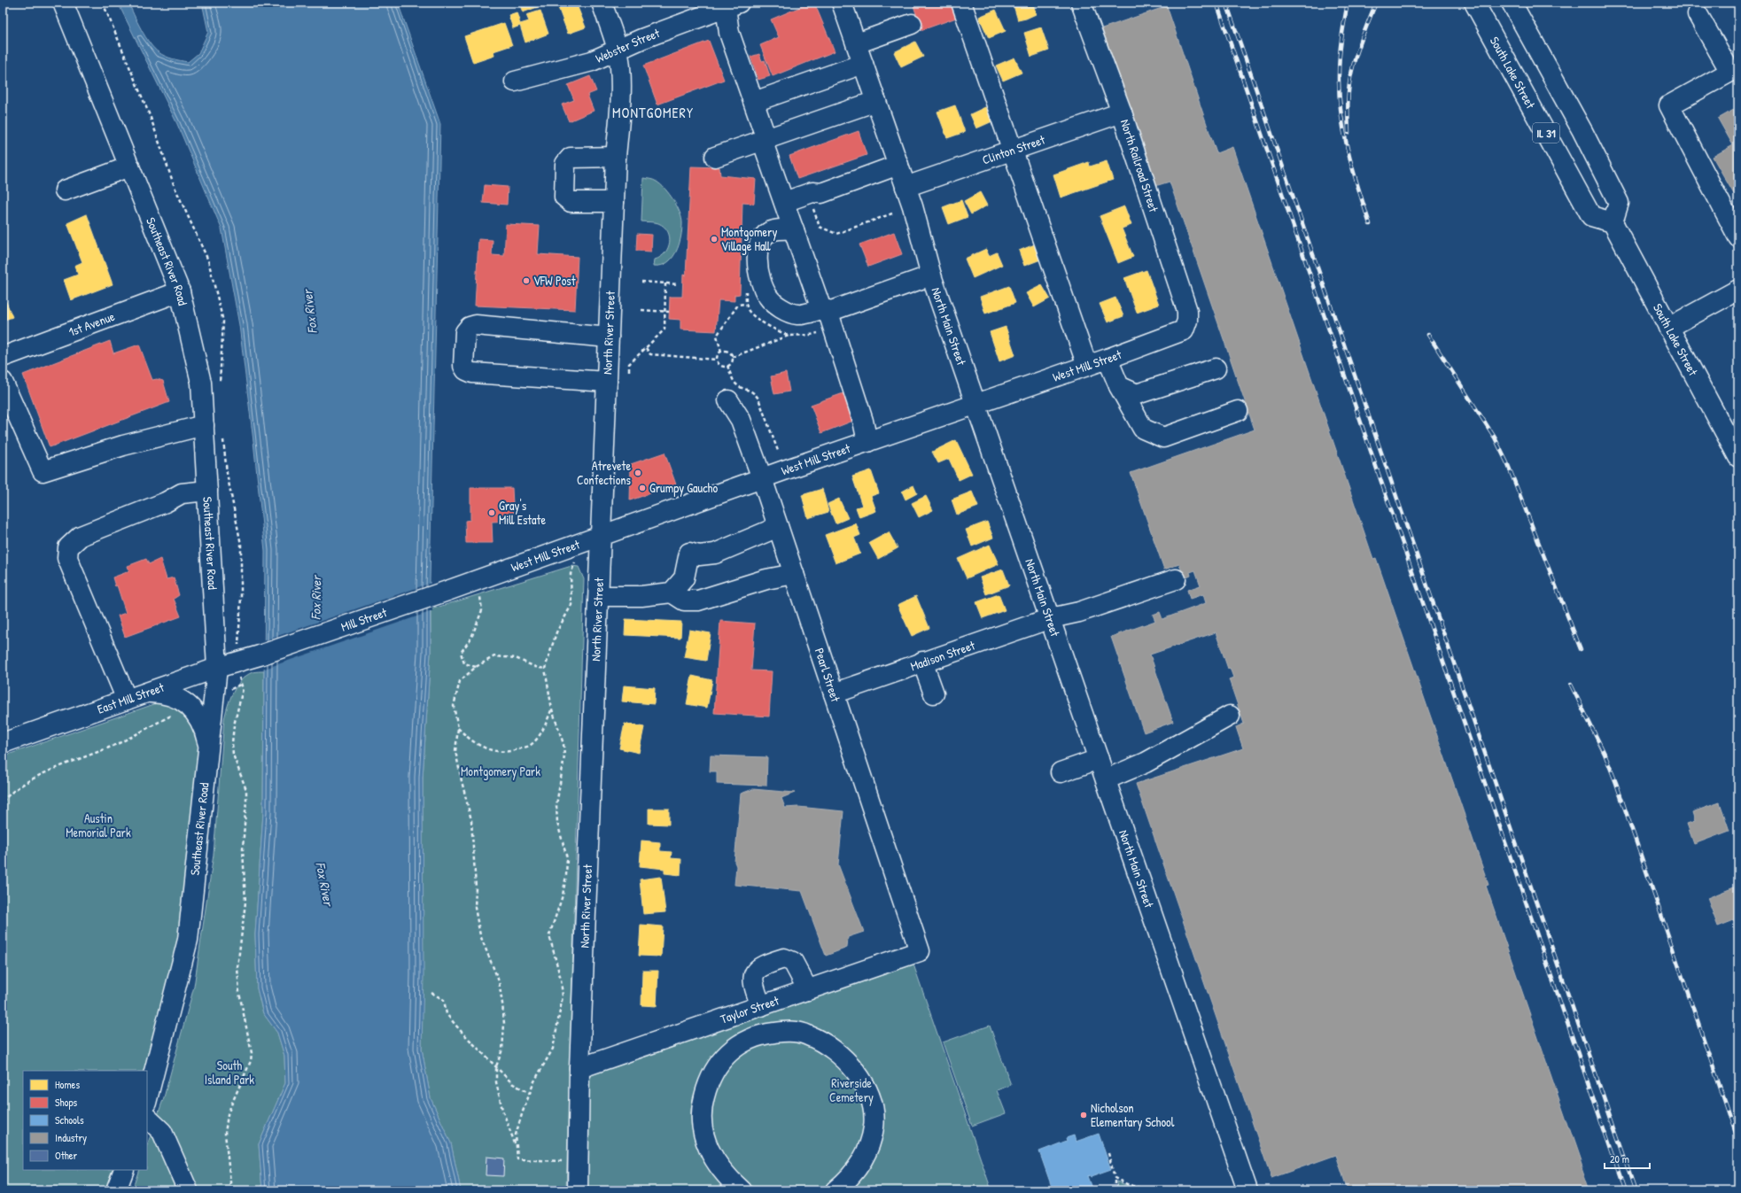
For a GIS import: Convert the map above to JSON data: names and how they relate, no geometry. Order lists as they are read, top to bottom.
{
  "streets": {
    "street": [
      "Webster Street",
      "South Lake Street",
      "IL 31",
      "Clinton Street",
      "North Railroad Street",
      "Southeast River Road",
      "1st Avenue",
      "North Main Street",
      "North River Street",
      "West Mill Street",
      "Mill Street",
      "Madison Street",
      "Pearl Street",
      "East Mill Street",
      "Taylor Street"
    ]
  },
  "crossings": [
    ["Webster Street", "North River Street"],
    ["South Lake Street", "IL 31"],
    ["Clinton Street", "North Railroad Street"],
    ["Clinton Street", "North Main Street"],
    ["North Railroad Street", "West Mill Street"],
    ["Southeast River Road", "1st Avenue"],
    ["Southeast River Road", "East Mill Street"],
    ["North Main Street", "West Mill Street"],
    ["North Main Street", "Madison Street"],
    ["North River Street", "West Mill Street"],
    ["North River Street", "Taylor Street"],
    ["West Mill Street", "Mill Street"],
    ["West Mill Street", "Pearl Street"],
    ["Mill Street", "East Mill Street"],
    ["Madison Street", "Pearl Street"],
    ["Pearl Street", "Taylor Street"]
  ],
  "districts": ["MONTGOMERY"],
  "water": ["Fox River"],
  "parks": [
    "Montgomery Park",
    "Austin Memorial Park",
    "South Island Park",
    "Riverside Cemetery"
  ],
  "places": [
    "Montgomery Village Hall",
    "VFW Post",
    "Atrevete Confections",
    "Grumpy Gaucho",
    "Gray's Mill Estate",
    "Nicholson Elementary School"
  ],
  "legend": [
    "Homes",
    "Shops",
    "Schools",
    "Industry",
    "Other"
  ],
  "scale_bar": "20 m"
}
